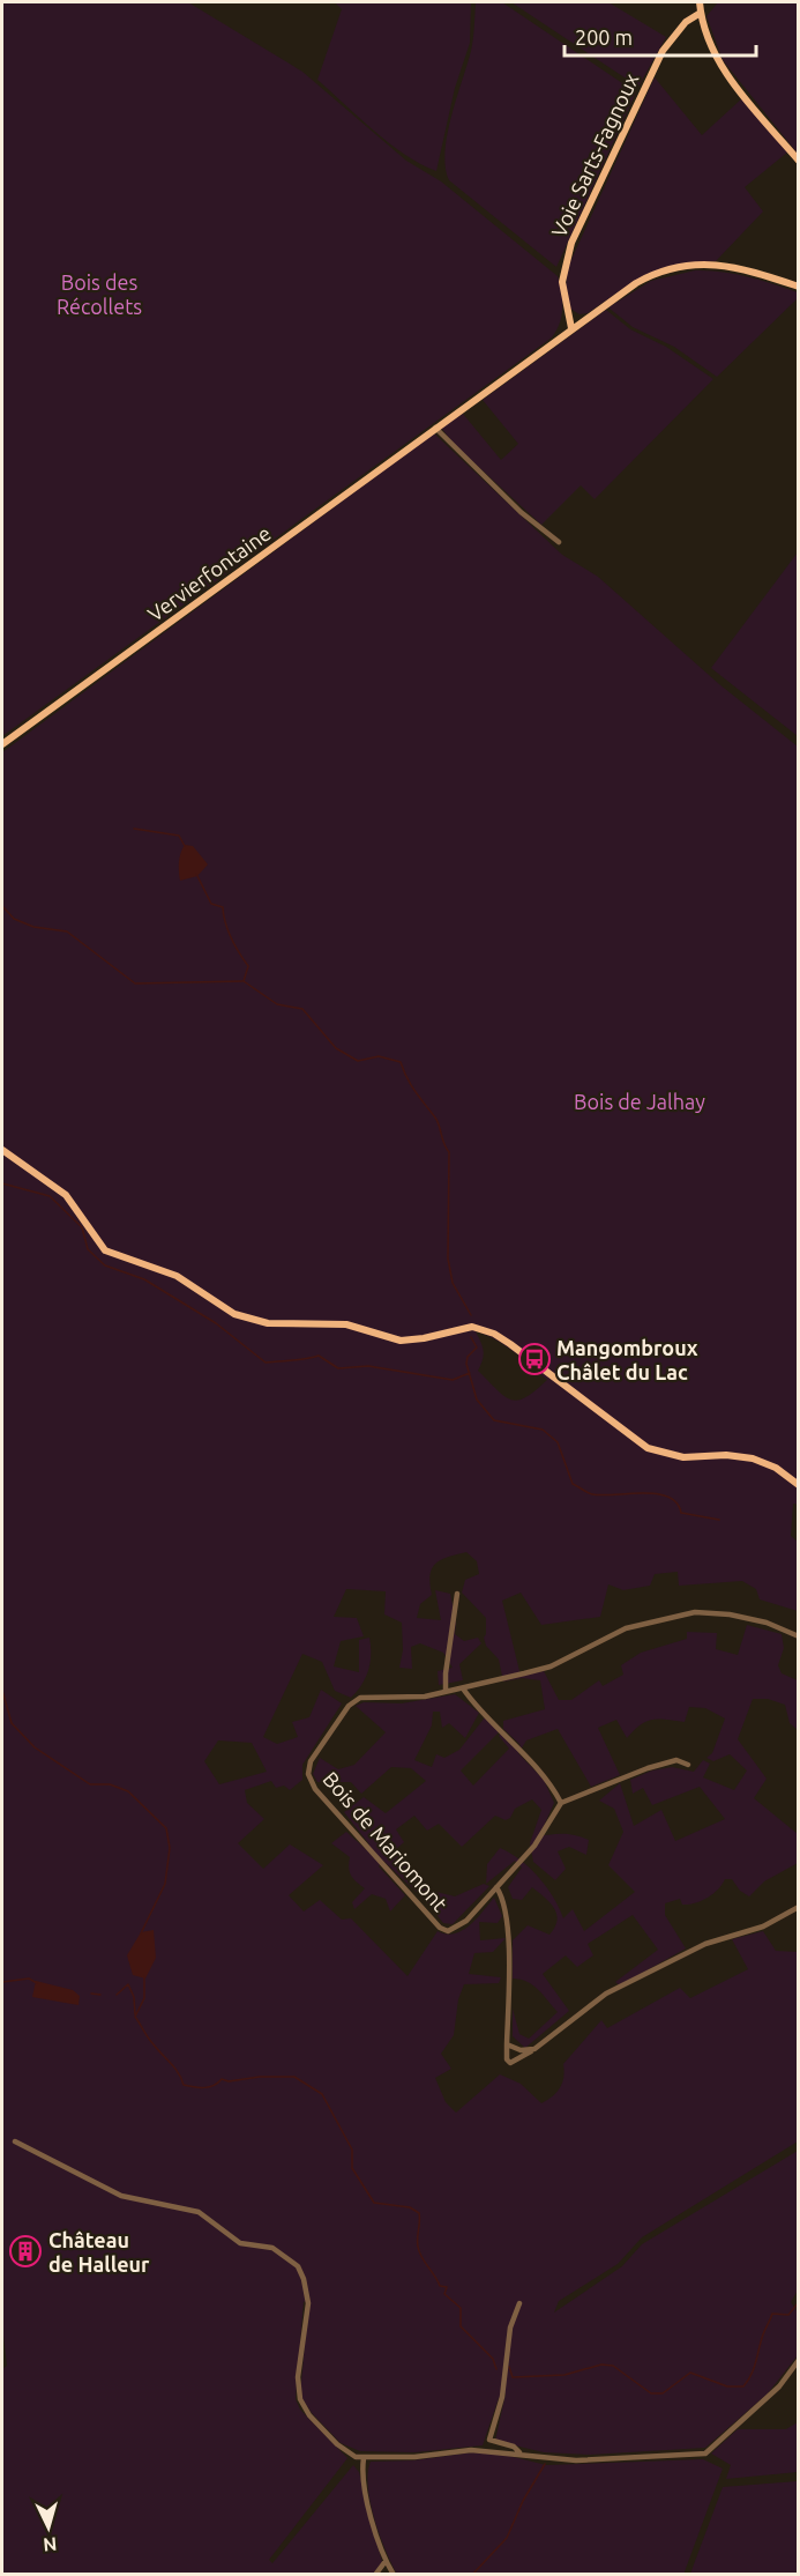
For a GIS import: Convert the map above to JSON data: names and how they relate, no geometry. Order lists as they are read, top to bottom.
{
  "streets": {
    "main road": ["Voie Sarts-Fagnoux", "Vervierfontaine"],
    "street": ["Bois de Mariomont"]
  },
  "crossings": [
    ["Voie Sarts-Fagnoux", "Vervierfontaine"]
  ],
  "parks": ["Bois des Récollets", "Bois de Jalhay"],
  "places": {
    "bus stop": ["Mangombroux Châlet du Lac"],
    "building": ["Château de Halleur"]
  },
  "scale_bar": "200 m",
  "north": "bottom"
}
